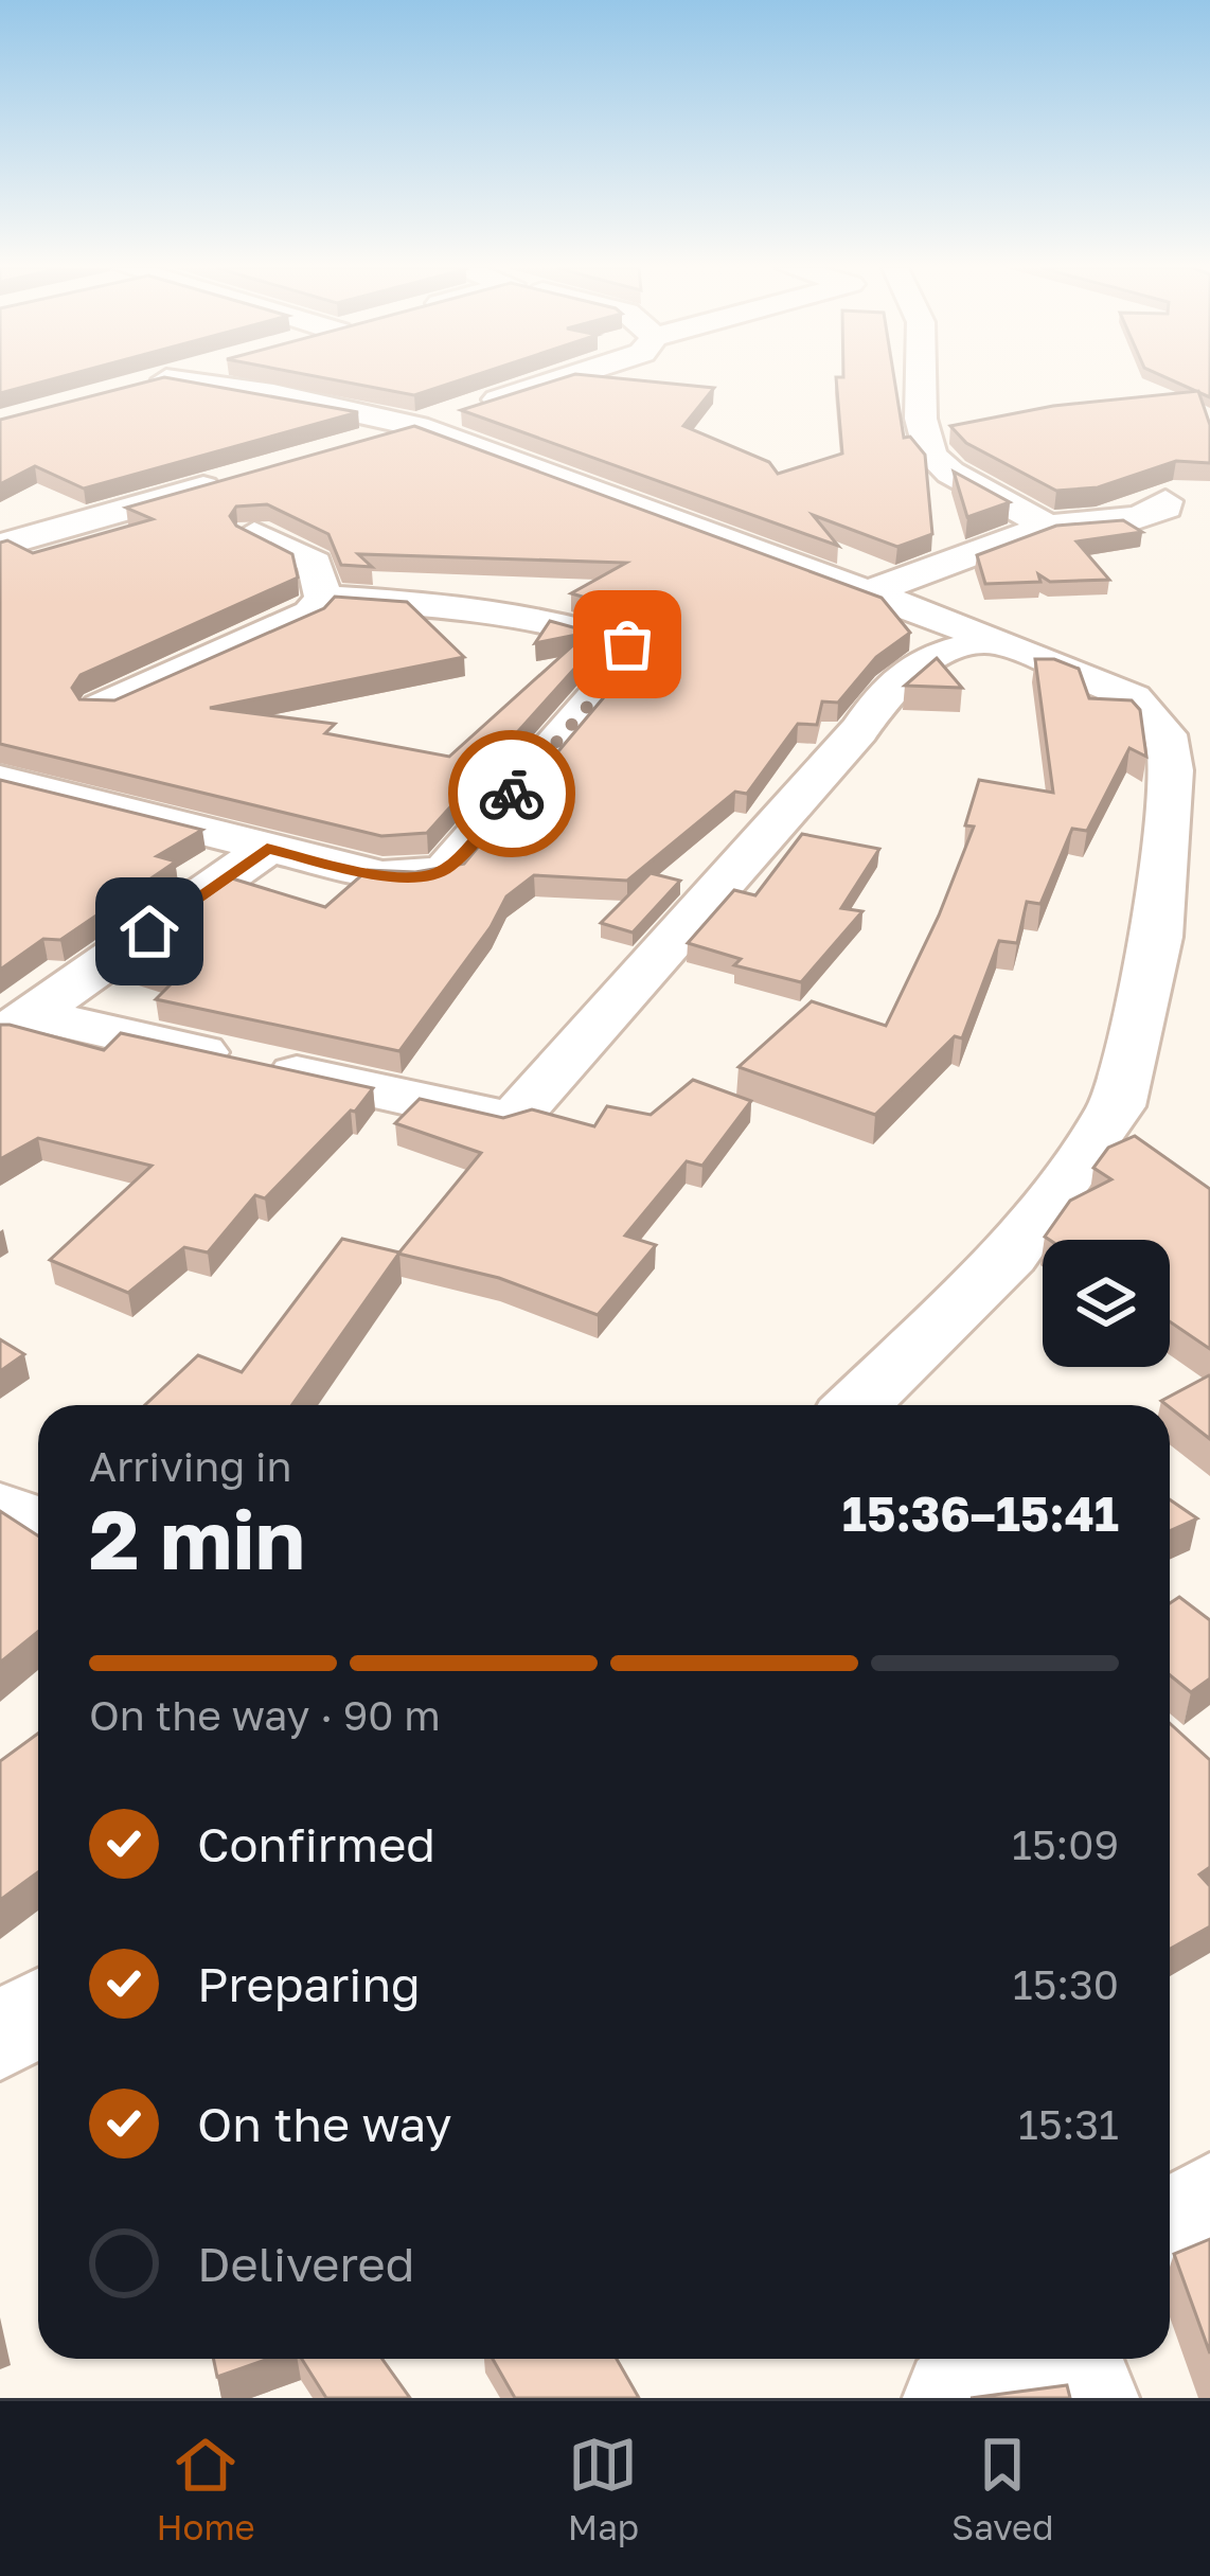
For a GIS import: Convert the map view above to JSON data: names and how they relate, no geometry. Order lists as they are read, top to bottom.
{
  "page": {
    "heading": ["2 min", "Arriving in", "15:36–15:41"],
    "bar": "On the way · 90 m",
    "list": [
      ["Confirmed", "15:09"],
      ["Preparing", "15:30"],
      ["On the way", "15:31"],
      "Delivered"
    ],
    "tabs": ["Home", "Map", "Saved"]
  }
}
